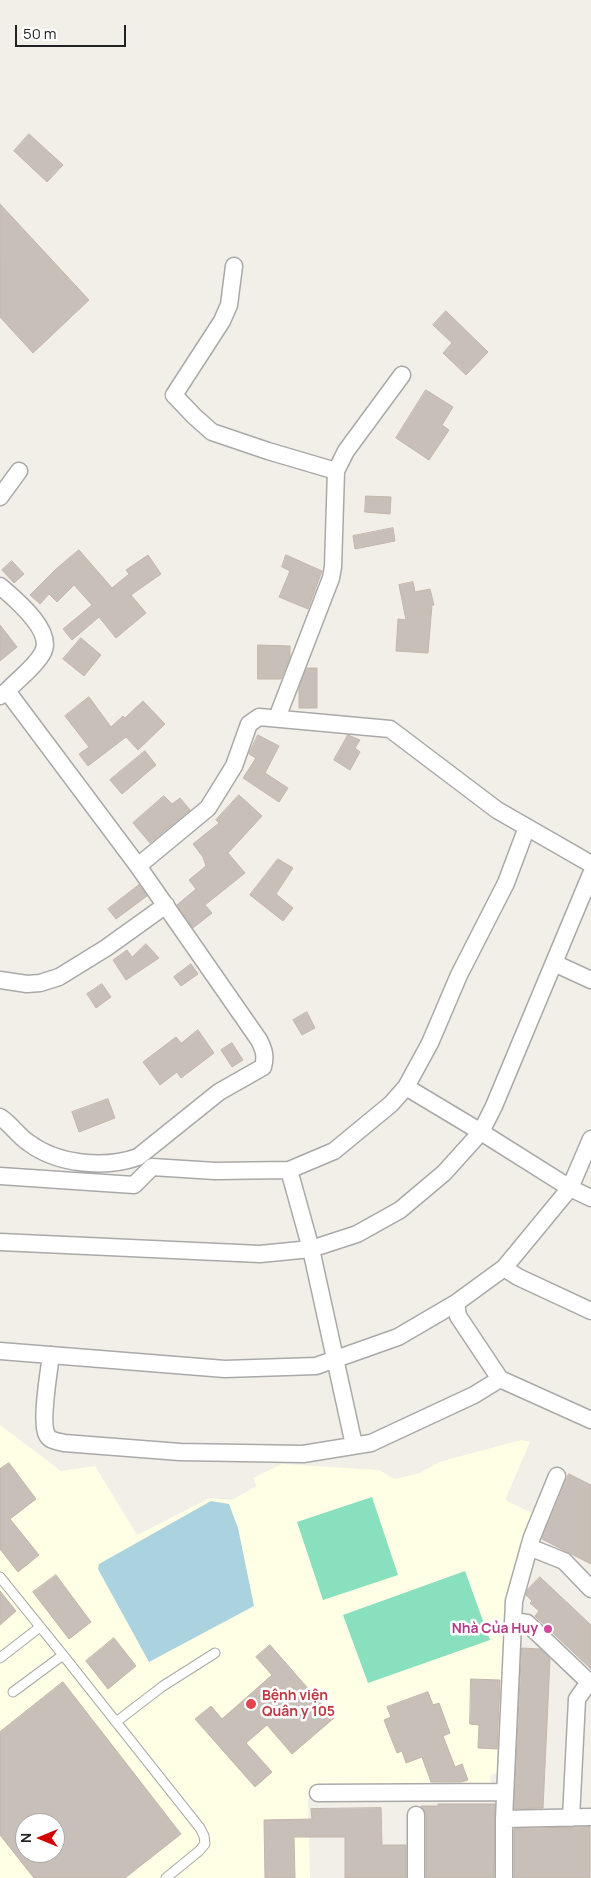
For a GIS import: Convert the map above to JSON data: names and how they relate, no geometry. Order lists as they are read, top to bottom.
{
  "places": ["Nhà Của Huy", "Bệnh viện Quân y 105"],
  "scale_bar": "50 m",
  "north": "left"
}
